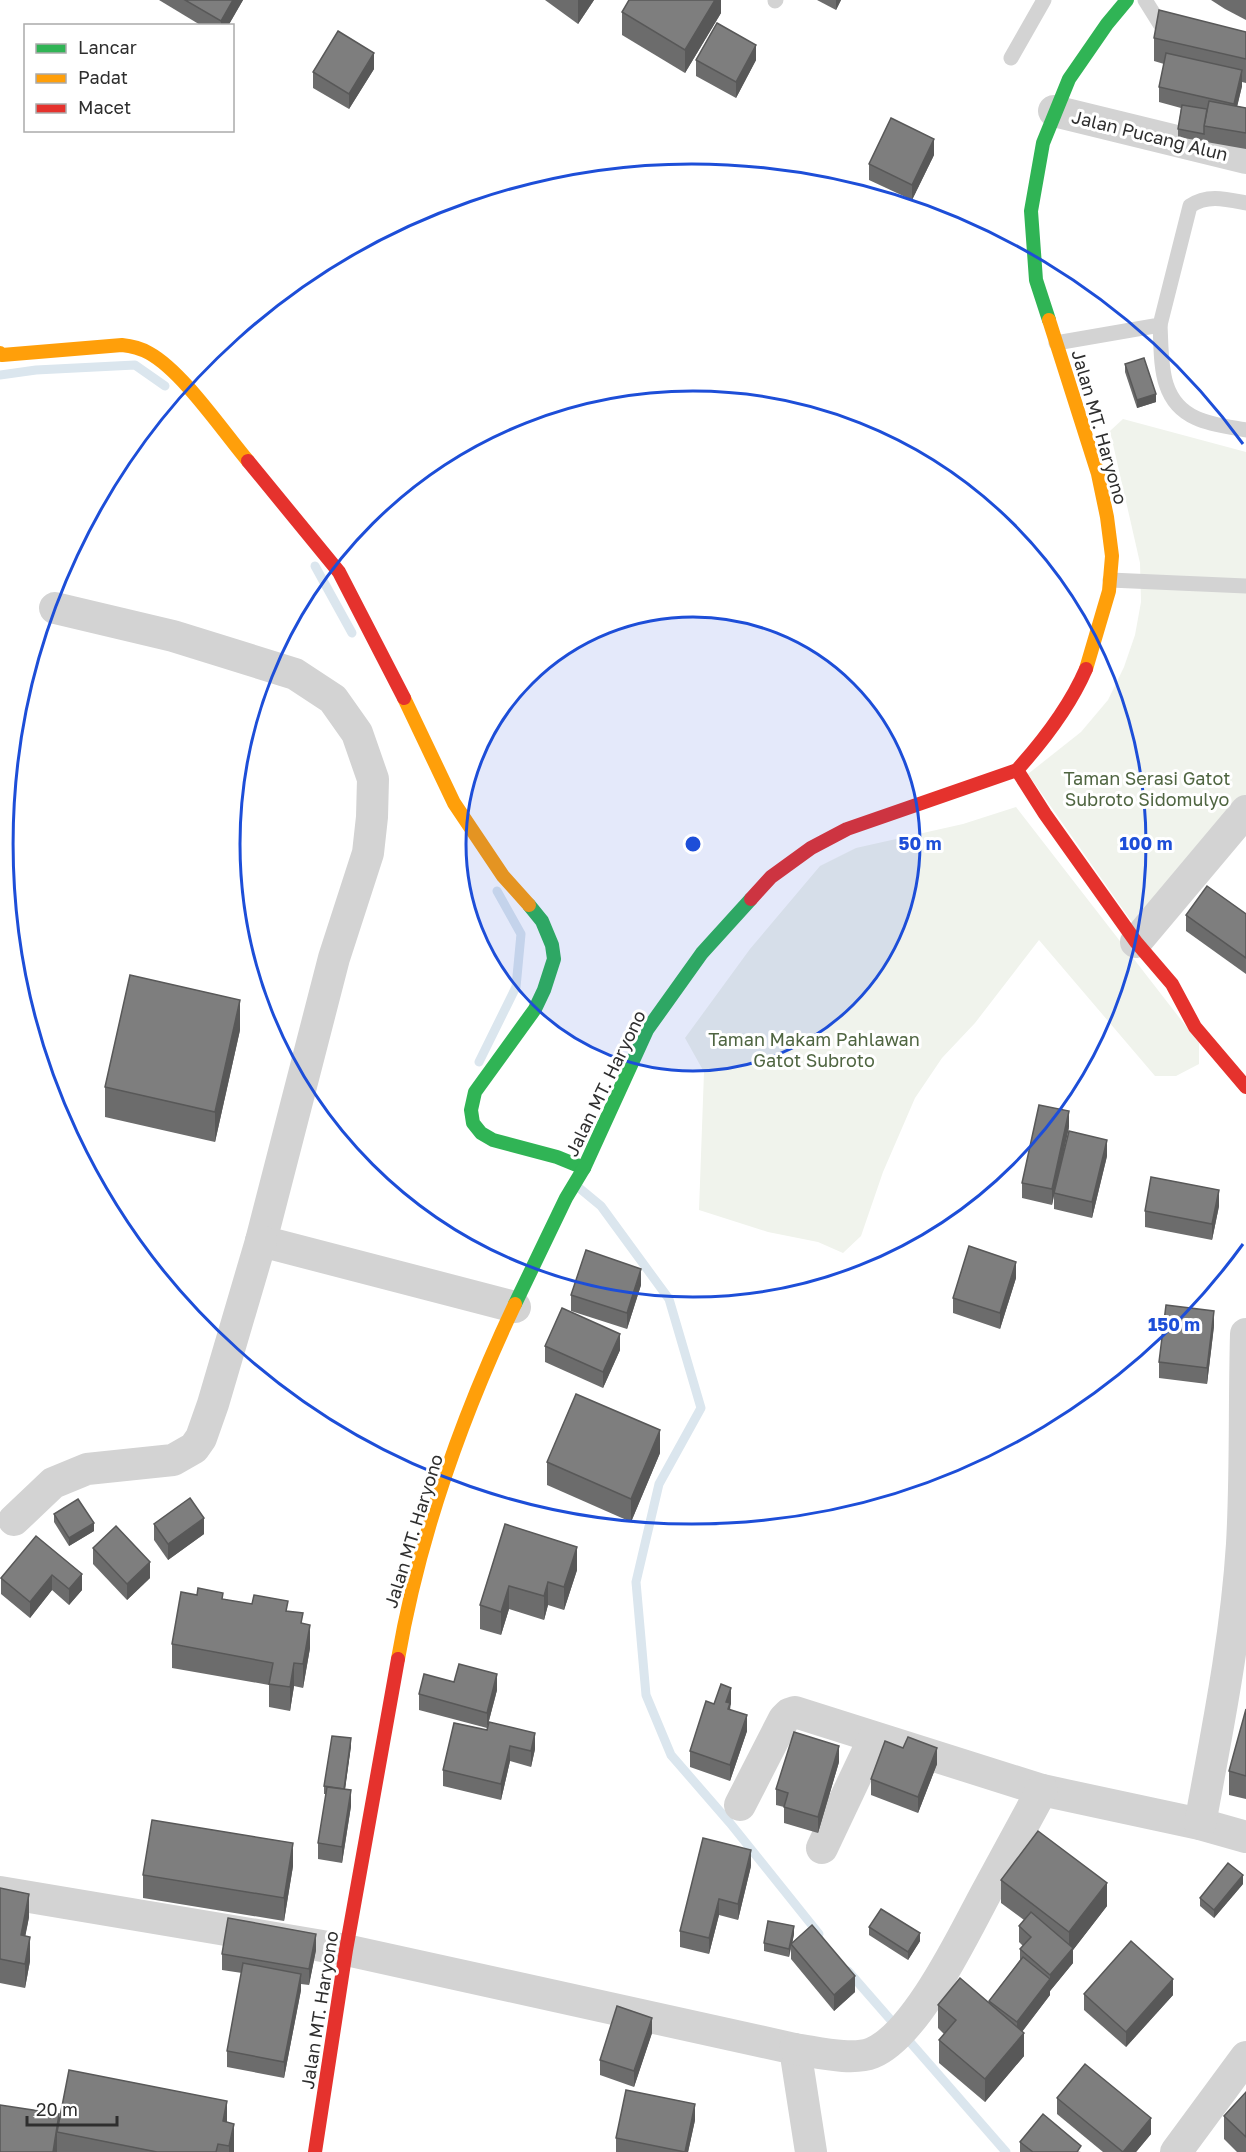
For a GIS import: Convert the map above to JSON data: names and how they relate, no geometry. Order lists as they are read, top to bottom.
{
  "streets": {
    "street": ["Jalan Pucang Alun", "Jalan MT. Haryono"]
  },
  "crossings": [
    ["Jalan Pucang Alun", "Jalan MT. Haryono"]
  ],
  "parks": ["Taman Serasi Gatot Subroto Sidomulyo", "Taman Makam Pahlawan Gatot Subroto"],
  "legend": ["Lancar", "Padat", "Macet"],
  "scale_bar": "20 m",
  "rings": ["50 m", "100 m", "150 m"]
}
